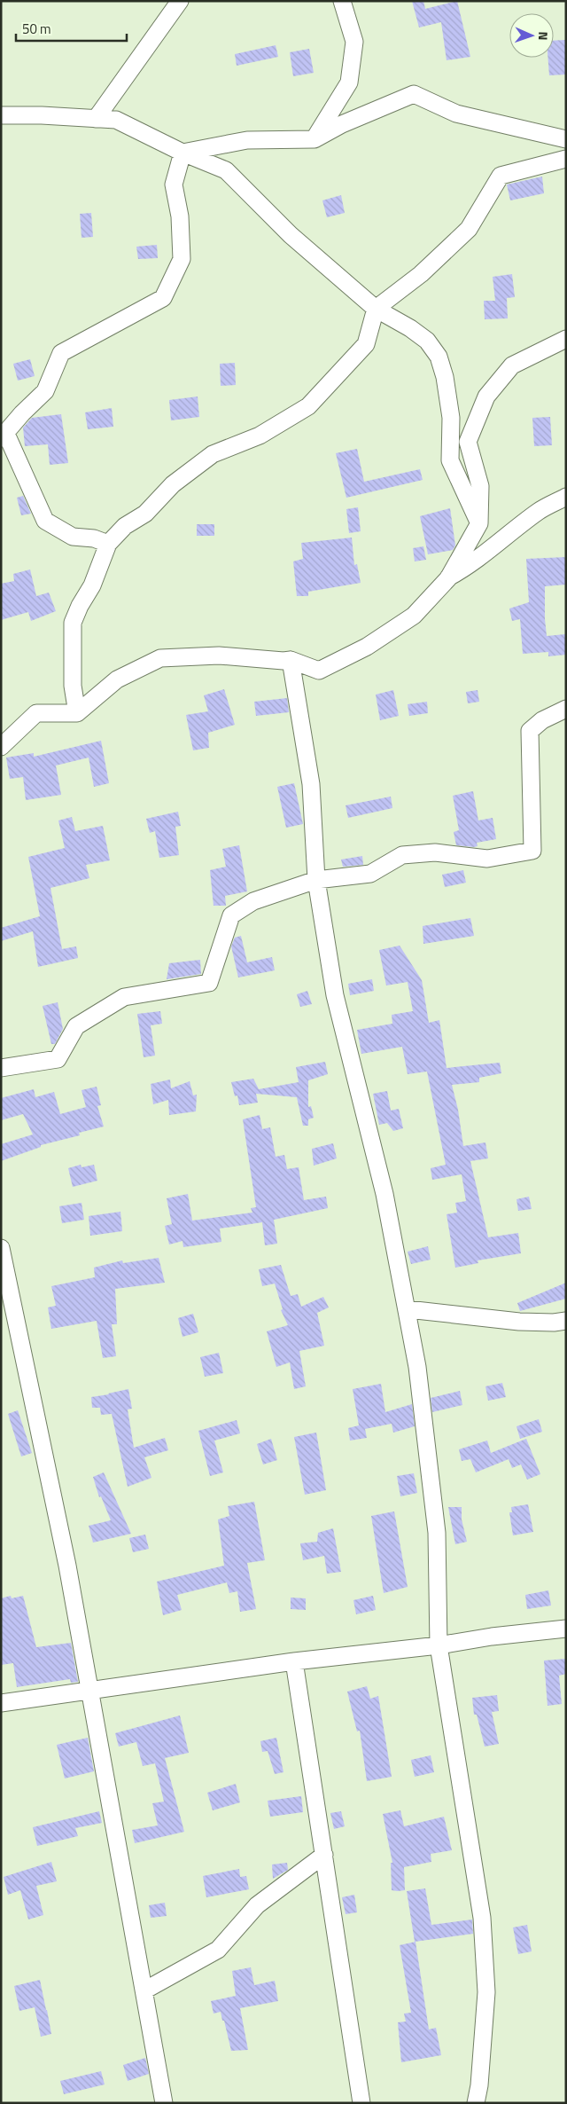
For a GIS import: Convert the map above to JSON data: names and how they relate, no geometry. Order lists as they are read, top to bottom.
{
  "scale_bar": "50 m",
  "north": "right"
}
